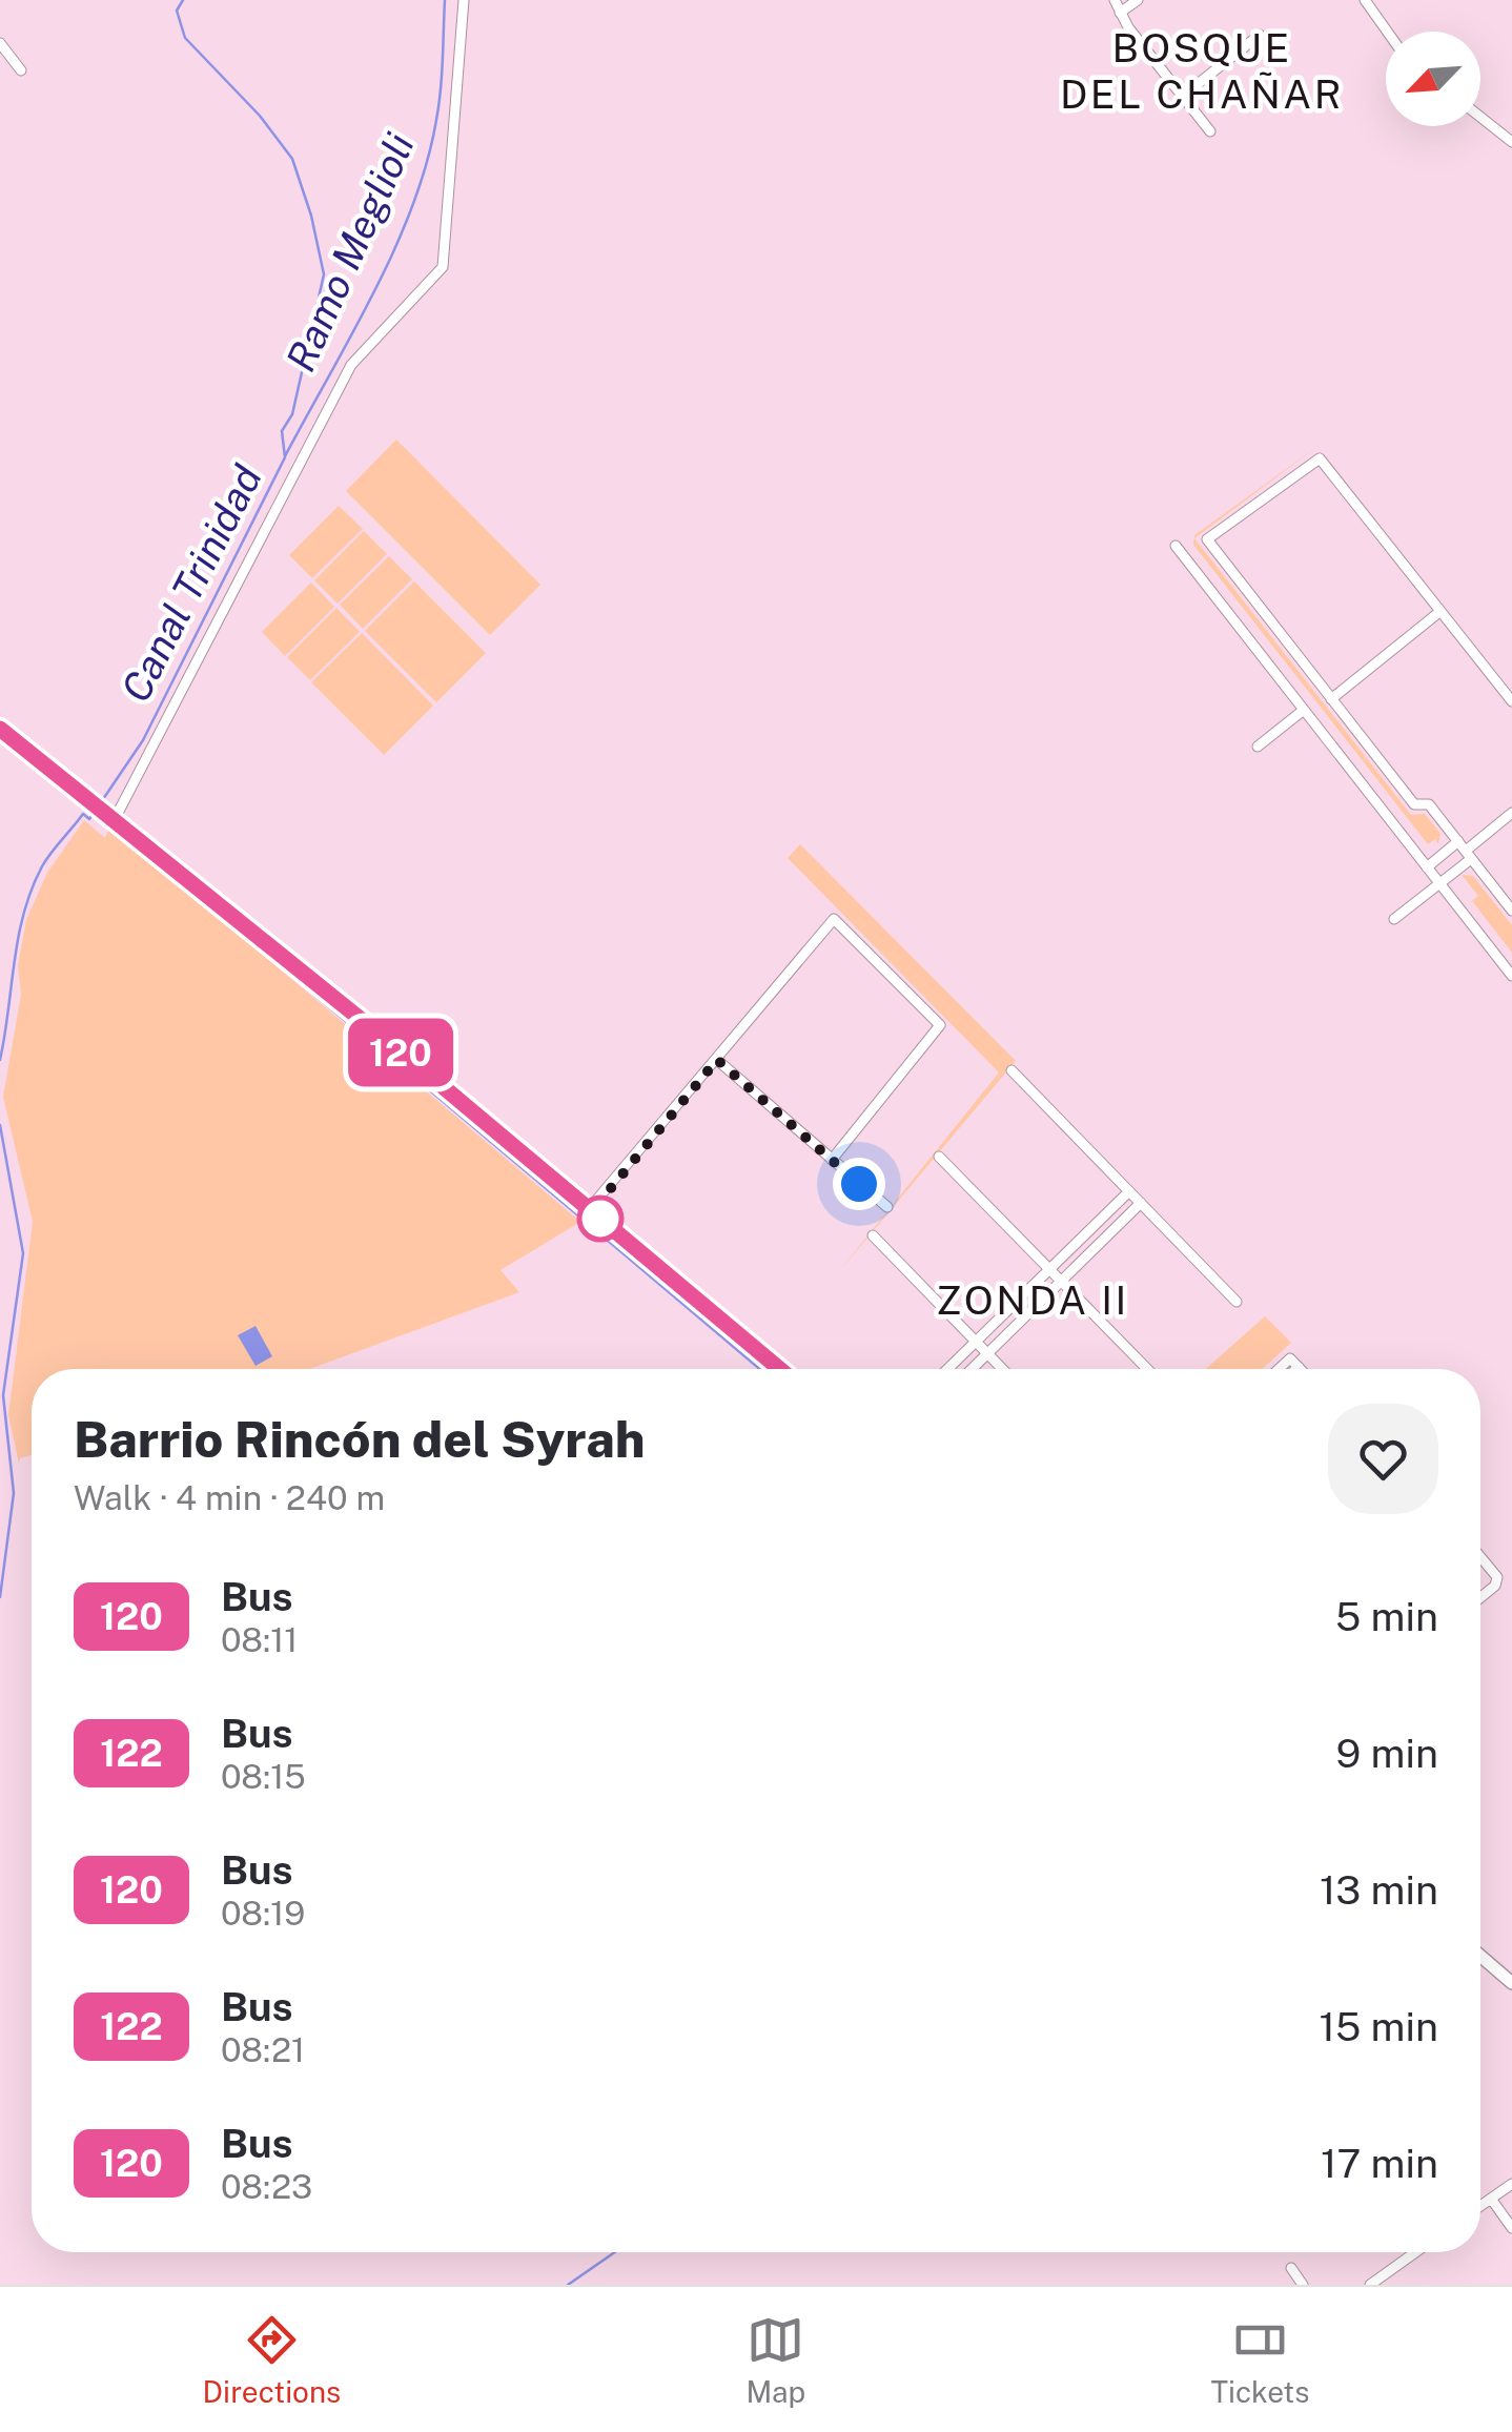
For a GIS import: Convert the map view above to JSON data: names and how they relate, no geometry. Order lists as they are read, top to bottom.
{
  "districts": ["BOSQUE DEL CHAÑAR", "ZONDA II"],
  "water": ["Ramo Meglioli", "Canal Trinidad"],
  "lines": ["bus line 120"],
  "north": "bottom left",
  "page": {
    "on_map": "120",
    "heading": ["Barrio Rincón del Syrah", "Walk · 4 min · 240 m"],
    "list": [
      {
        "mark": "120",
        "name": "Bus",
        "note": "08:11",
        "value": "5 min"
      },
      {
        "mark": "122",
        "name": "Bus",
        "note": "08:15",
        "value": "9 min"
      },
      {
        "mark": "120",
        "name": "Bus",
        "note": "08:19",
        "value": "13 min"
      },
      {
        "mark": "122",
        "name": "Bus",
        "note": "08:21",
        "value": "15 min"
      },
      {
        "mark": "120",
        "name": "Bus",
        "note": "08:23",
        "value": "17 min"
      }
    ],
    "tabs": ["Directions", "Map", "Tickets"]
  }
}
